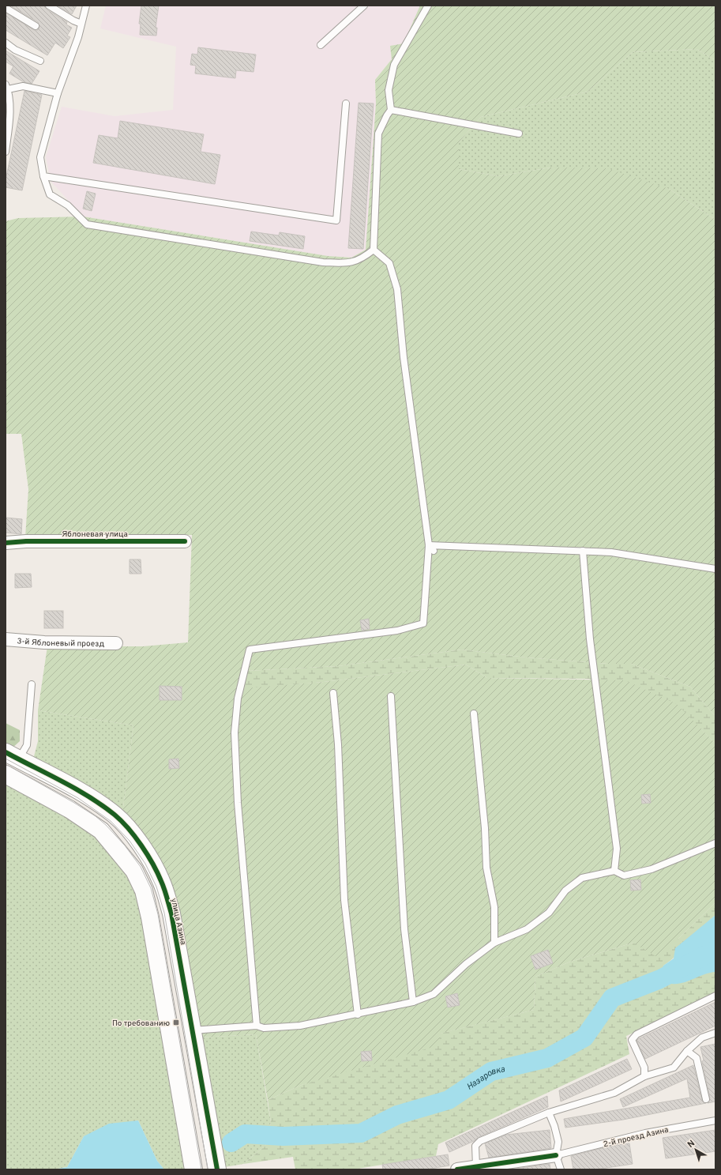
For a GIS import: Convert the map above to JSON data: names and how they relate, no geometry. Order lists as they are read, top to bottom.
{
  "streets": {
    "street": ["Яблоневая улица", "3-й Яблоневый проезд", "улица Азина"],
    "lane": ["2-й проезд Азина"]
  },
  "water": ["Назаровка"],
  "places": {
    "transit": ["По требованию"]
  },
  "north": "top left"
}
